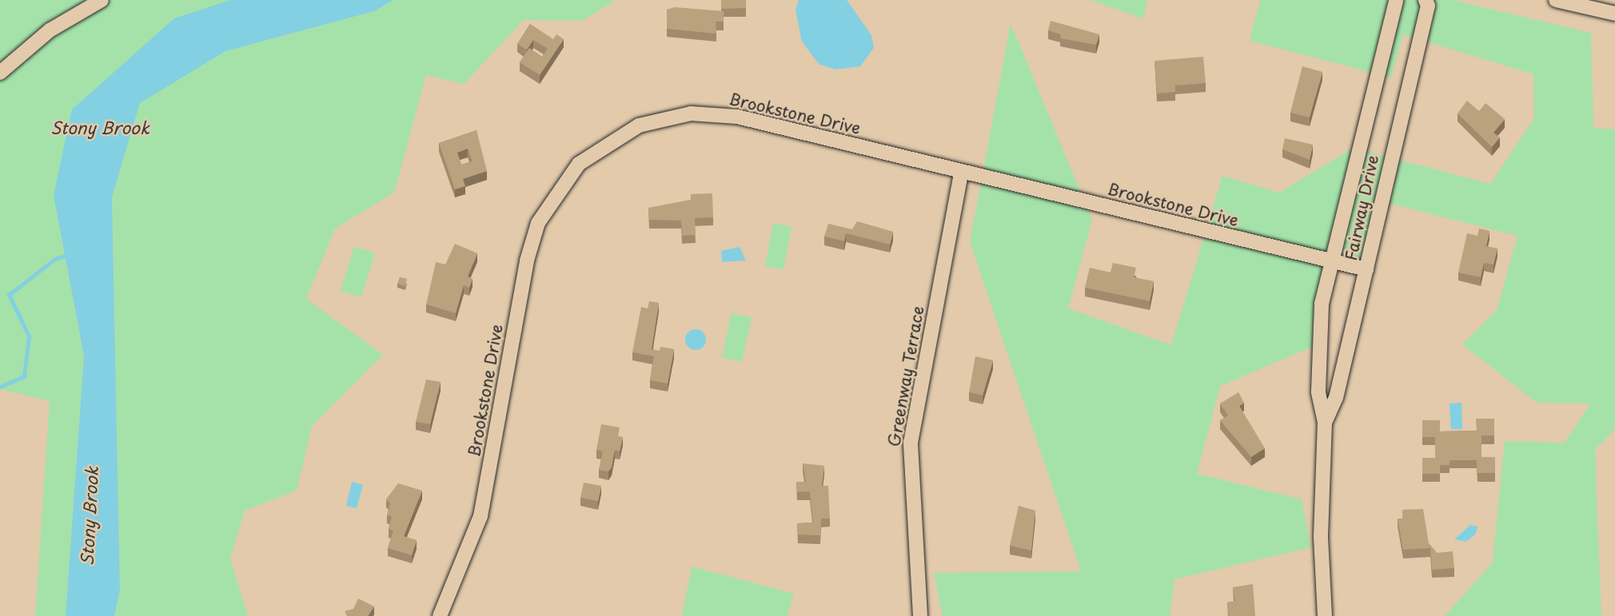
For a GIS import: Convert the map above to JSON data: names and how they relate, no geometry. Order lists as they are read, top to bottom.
{
  "streets": {
    "street": ["Brookstone Drive", "Fairway Drive", "Greenway Terrace"]
  },
  "crossings": [
    ["Brookstone Drive", "Fairway Drive"],
    ["Brookstone Drive", "Greenway Terrace"]
  ],
  "water": ["Stony Brook"]
}
